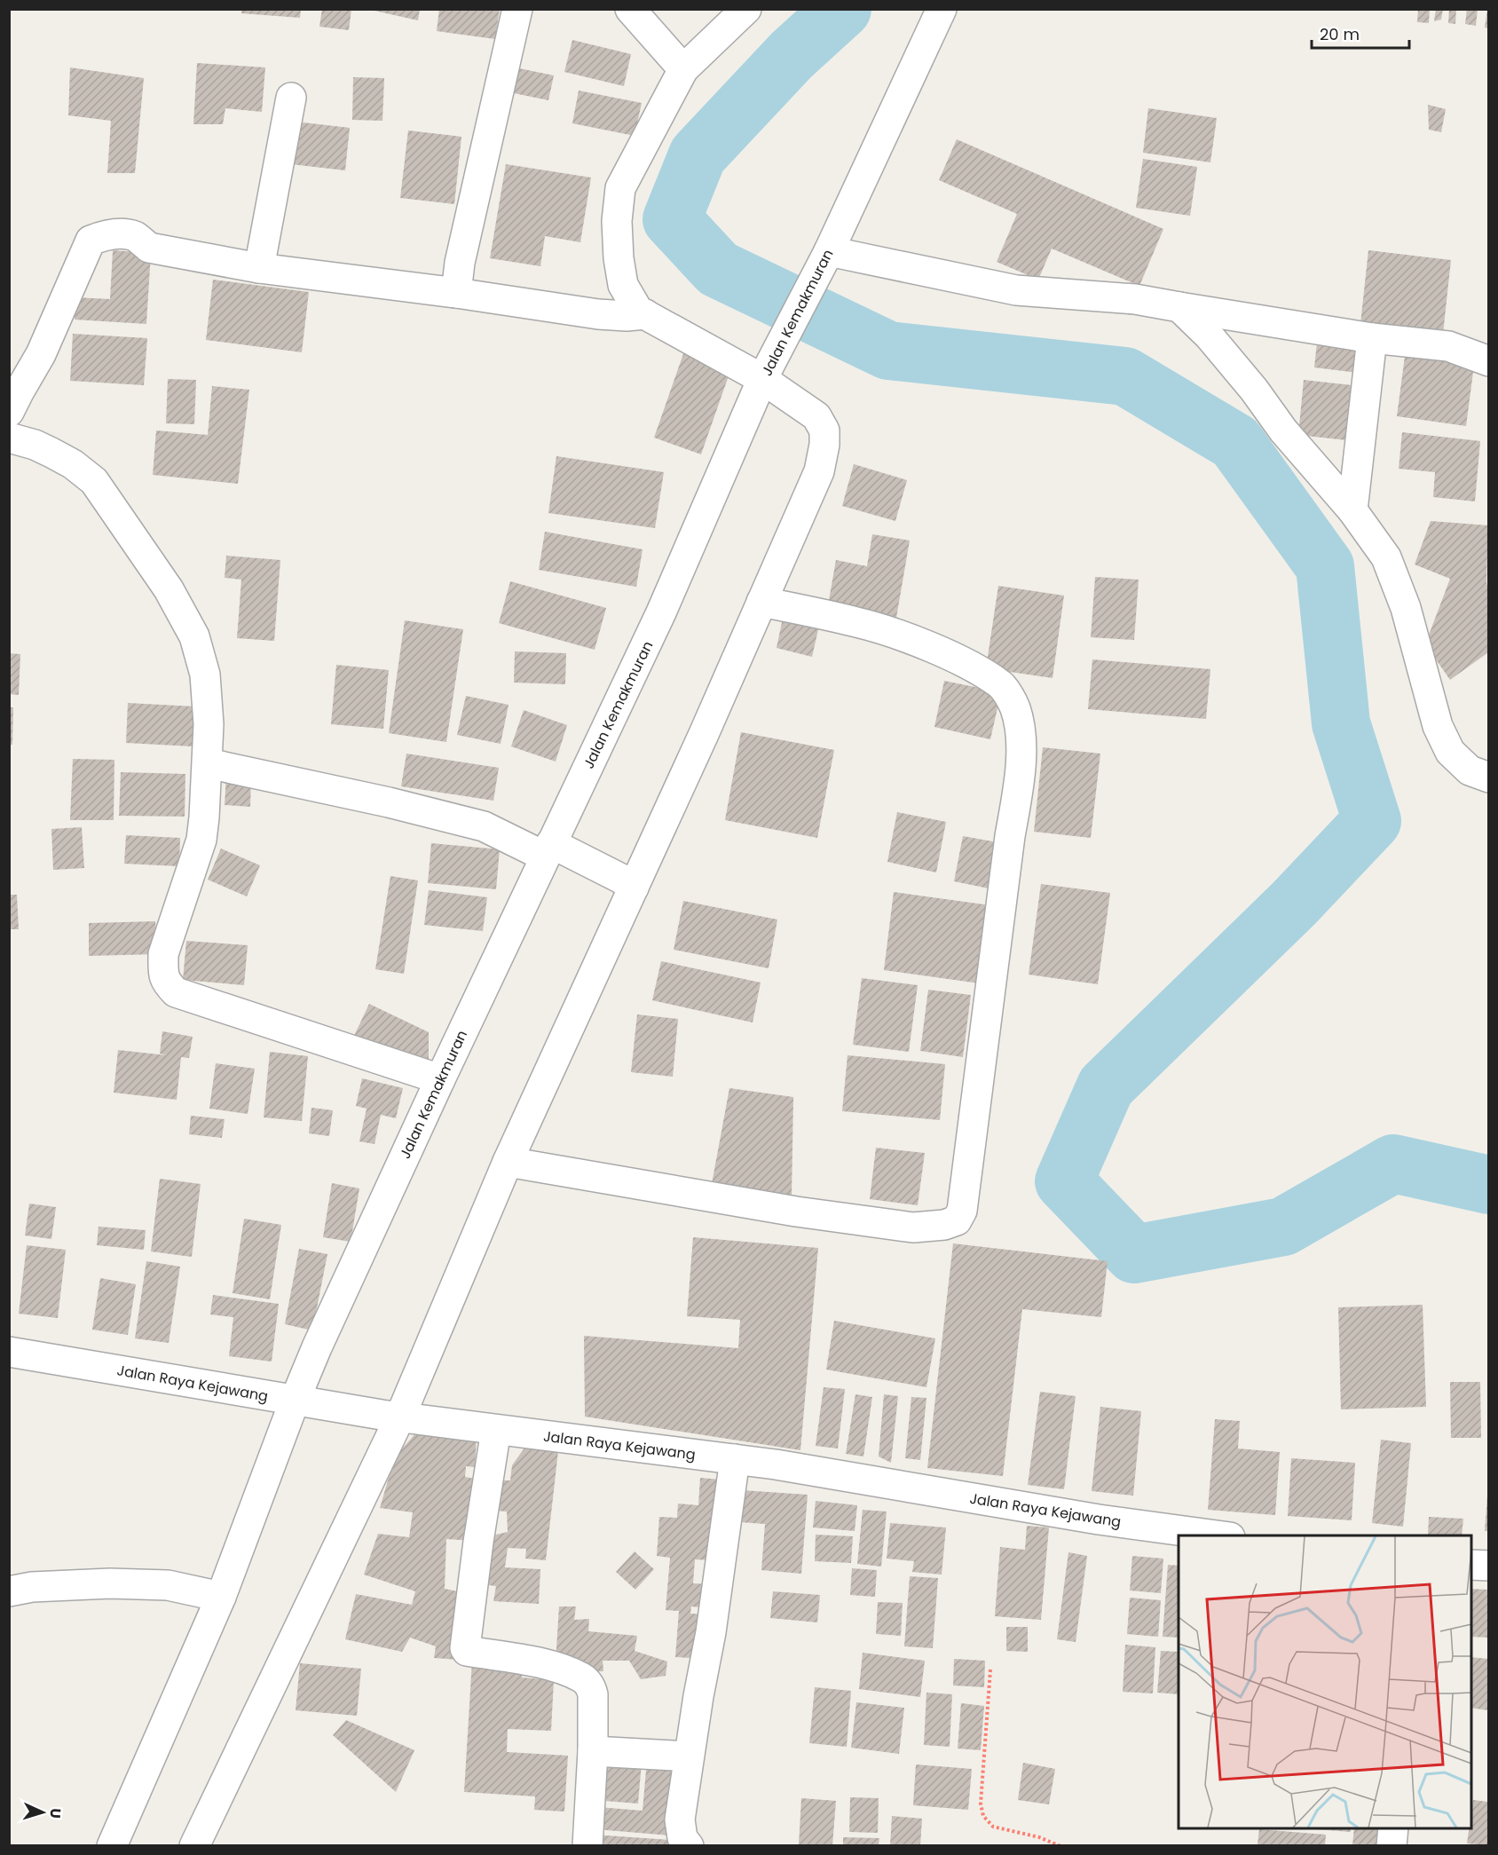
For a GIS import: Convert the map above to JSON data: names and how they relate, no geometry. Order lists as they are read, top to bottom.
{
  "streets": {
    "street": ["Jalan Kemakmuran", "Jalan Raya Kejawang"]
  },
  "crossings": [
    ["Jalan Kemakmuran", "Jalan Raya Kejawang"]
  ],
  "scale_bar": "20 m",
  "north": "right"
}
